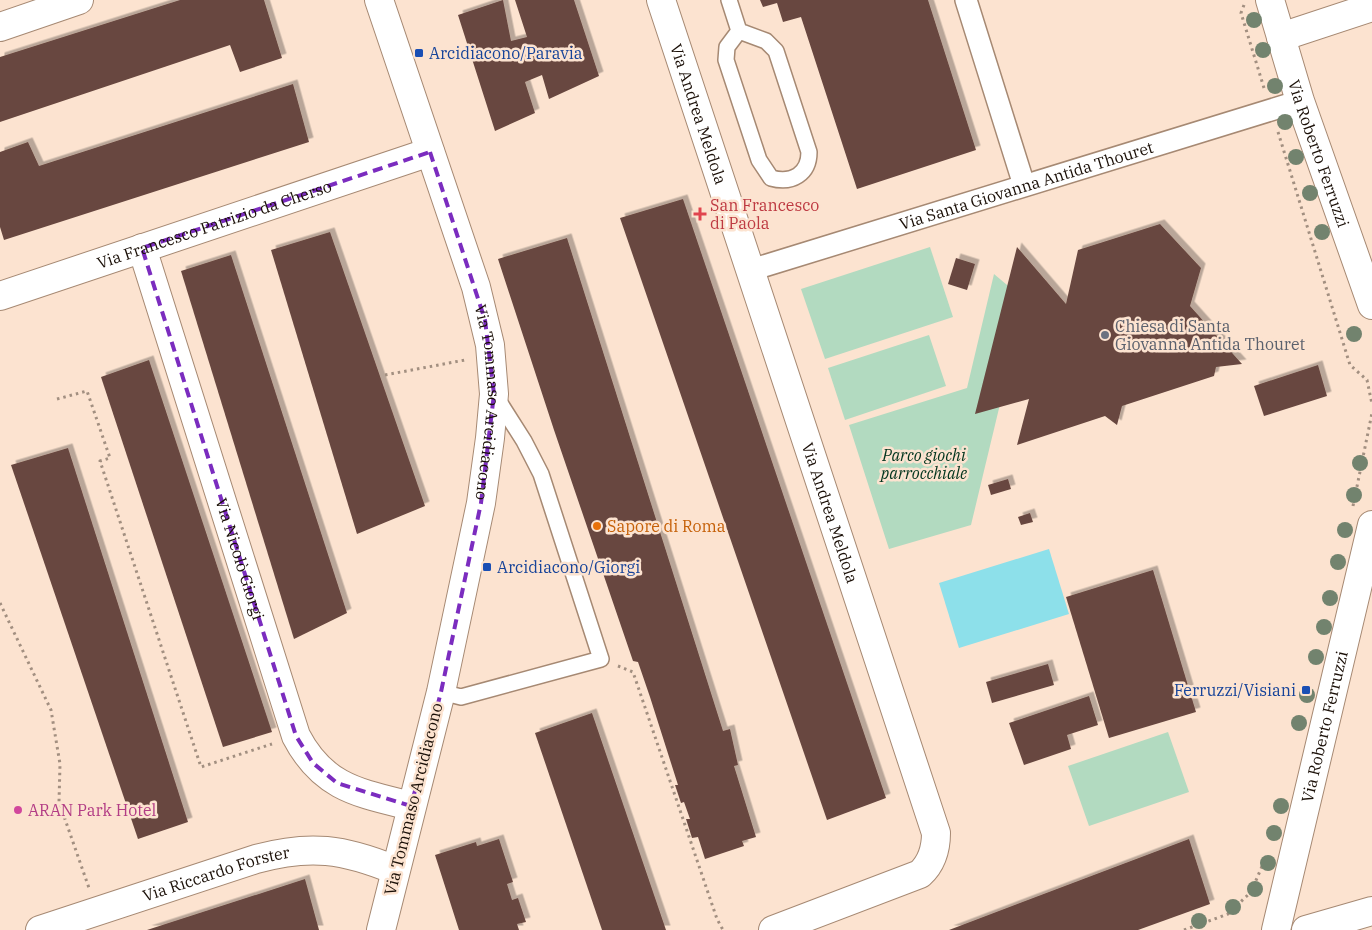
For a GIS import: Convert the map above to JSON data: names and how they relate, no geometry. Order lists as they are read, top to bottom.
{
  "streets": {
    "street": [
      "Via Andrea Meldola",
      "Via Roberto Ferruzzi",
      "Via Santa Giovanna Antida Thouret",
      "Via Francesco Patrizio da Cherso",
      "Via Tommaso Arcidiacono",
      "Via Nicolò Giorgi",
      "Via Riccardo Forster"
    ]
  },
  "crossings": [
    ["Via Andrea Meldola", "Via Santa Giovanna Antida Thouret"],
    ["Via Roberto Ferruzzi", "Via Santa Giovanna Antida Thouret"],
    ["Via Francesco Patrizio da Cherso", "Via Tommaso Arcidiacono"],
    ["Via Francesco Patrizio da Cherso", "Via Nicolò Giorgi"],
    ["Via Tommaso Arcidiacono", "Via Nicolò Giorgi"],
    ["Via Tommaso Arcidiacono", "Via Riccardo Forster"]
  ],
  "parks": ["Parco giochi parrocchiale"],
  "places": {
    "transit": ["Arcidiacono/Paravia", "Arcidiacono/Giorgi", "Ferruzzi/Visiani"],
    "health": ["San Francesco di Paola"],
    "other": ["Chiesa di Santa Giovanna Antida Thouret", "Sapore di Roma", "ARAN Park Hotel"]
  }
}
